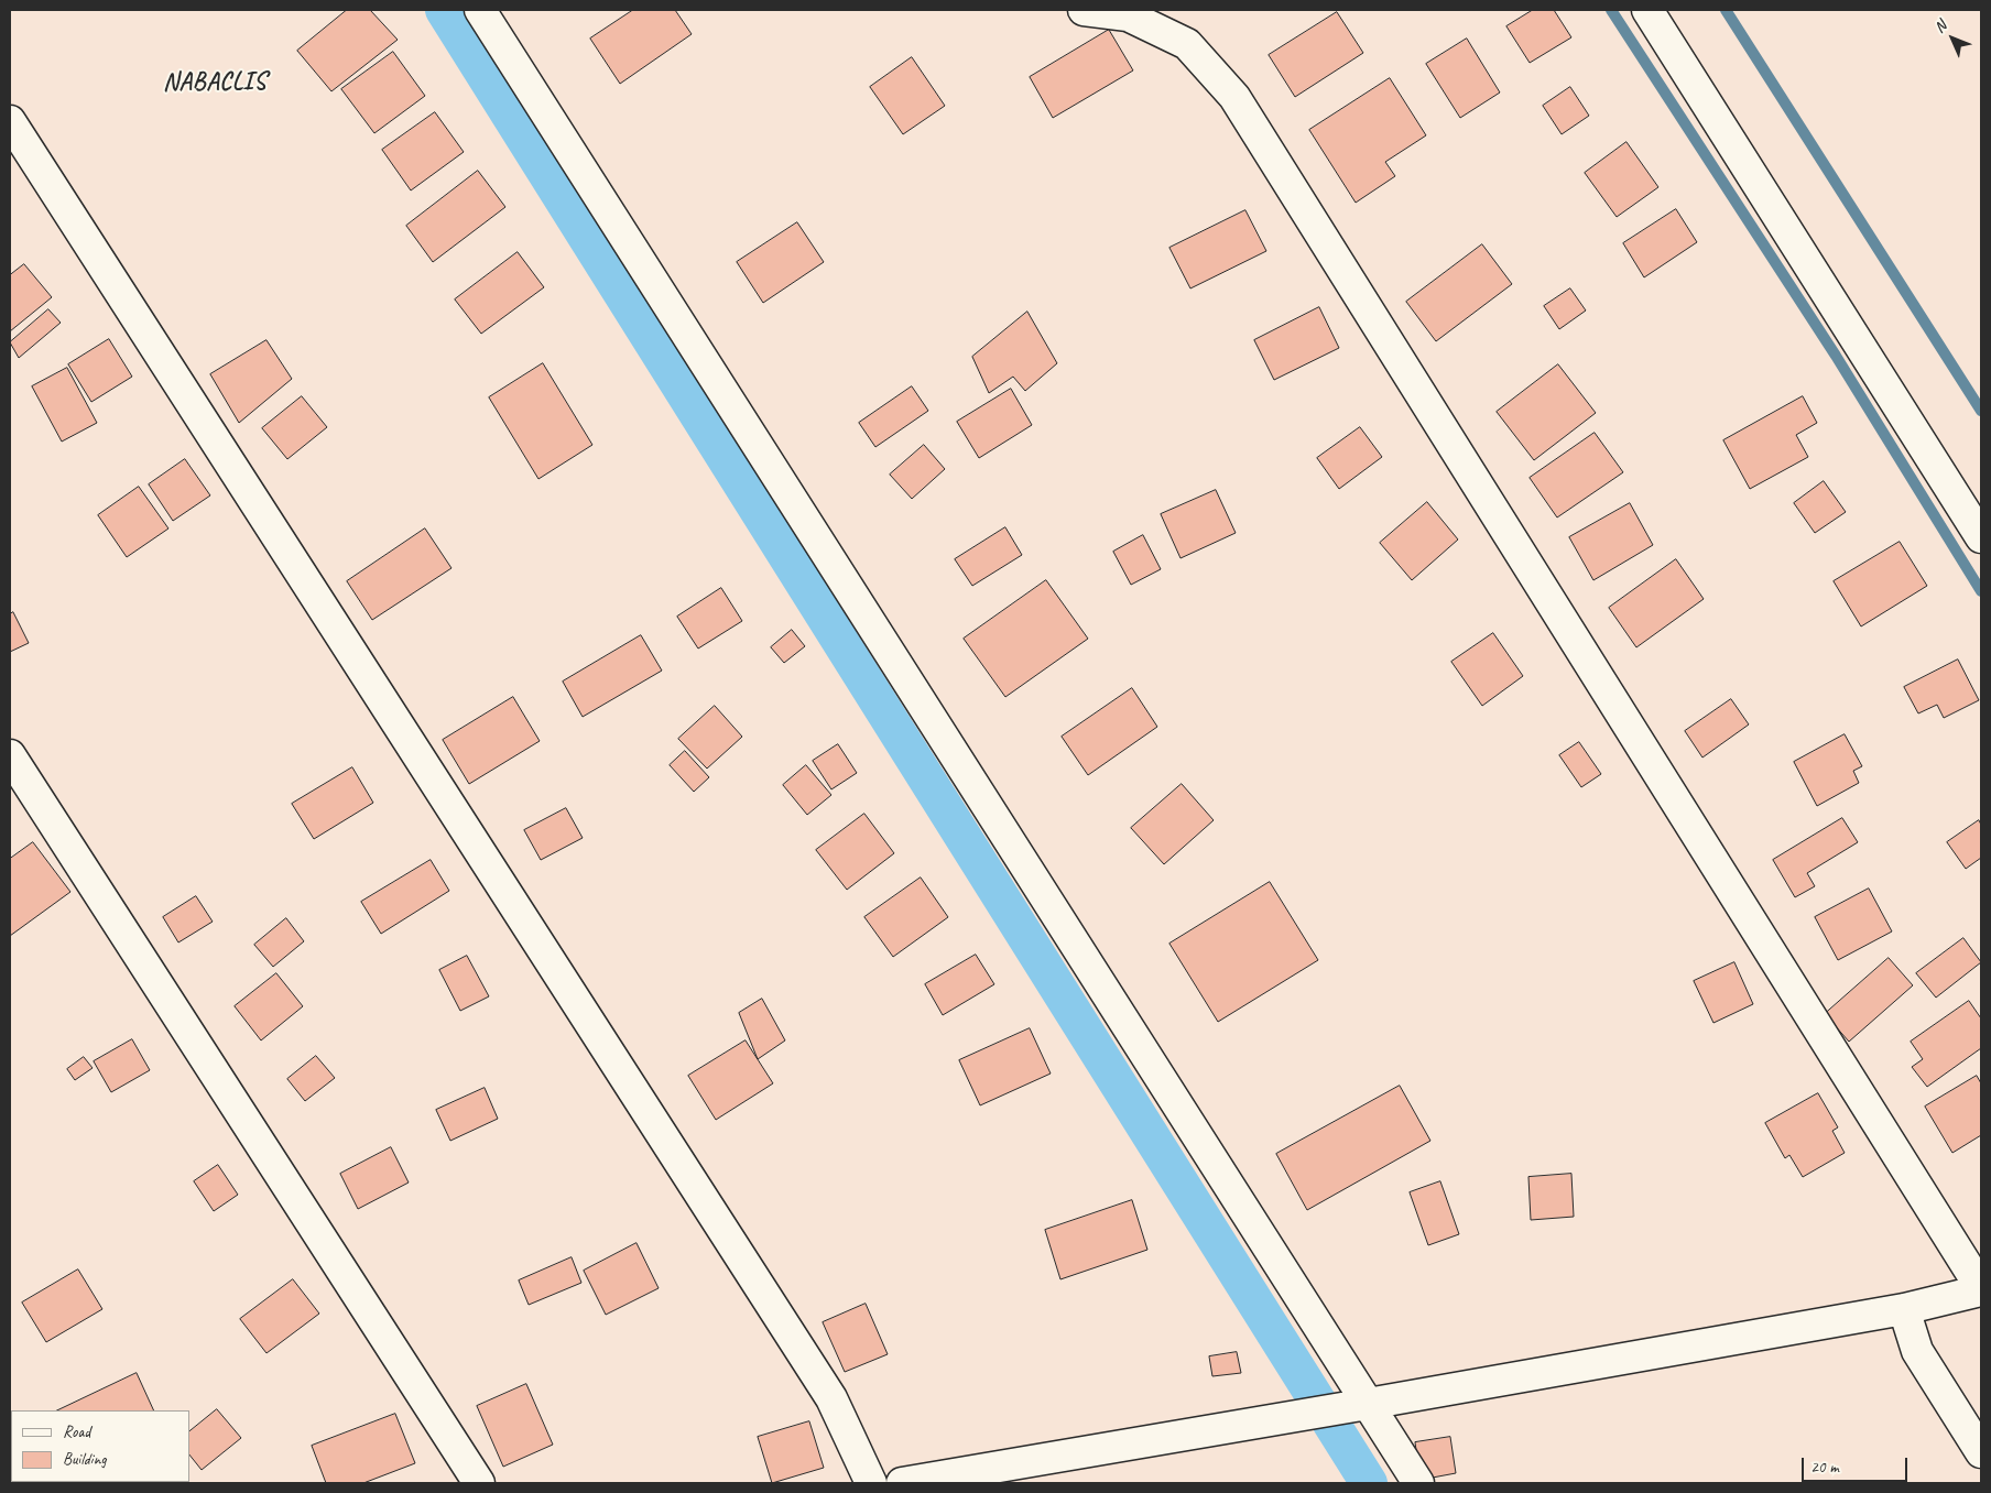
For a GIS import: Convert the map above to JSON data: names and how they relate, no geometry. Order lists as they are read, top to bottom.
{
  "districts": ["NABACLIS"],
  "legend": ["Road", "Building"],
  "scale_bar": "20 m",
  "north": "top left"
}
